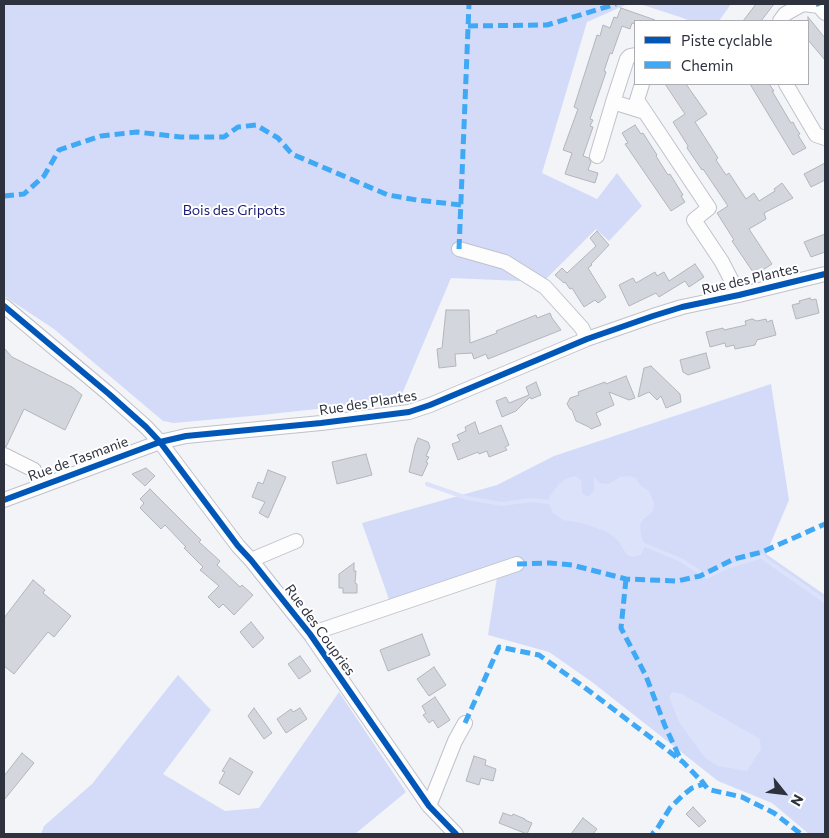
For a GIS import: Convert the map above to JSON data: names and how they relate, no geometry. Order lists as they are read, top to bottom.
{
  "streets": {
    "street": ["Rue des Plantes", "Rue de Tasmanie", "Rue des Coupries"]
  },
  "crossings": [
    ["Rue des Plantes", "Rue de Tasmanie"],
    ["Rue des Plantes", "Rue des Coupries"],
    ["Rue de Tasmanie", "Rue des Coupries"]
  ],
  "parks": ["Bois des Gripots"],
  "legend": ["Piste cyclable", "Chemin"],
  "north": "bottom right"
}
